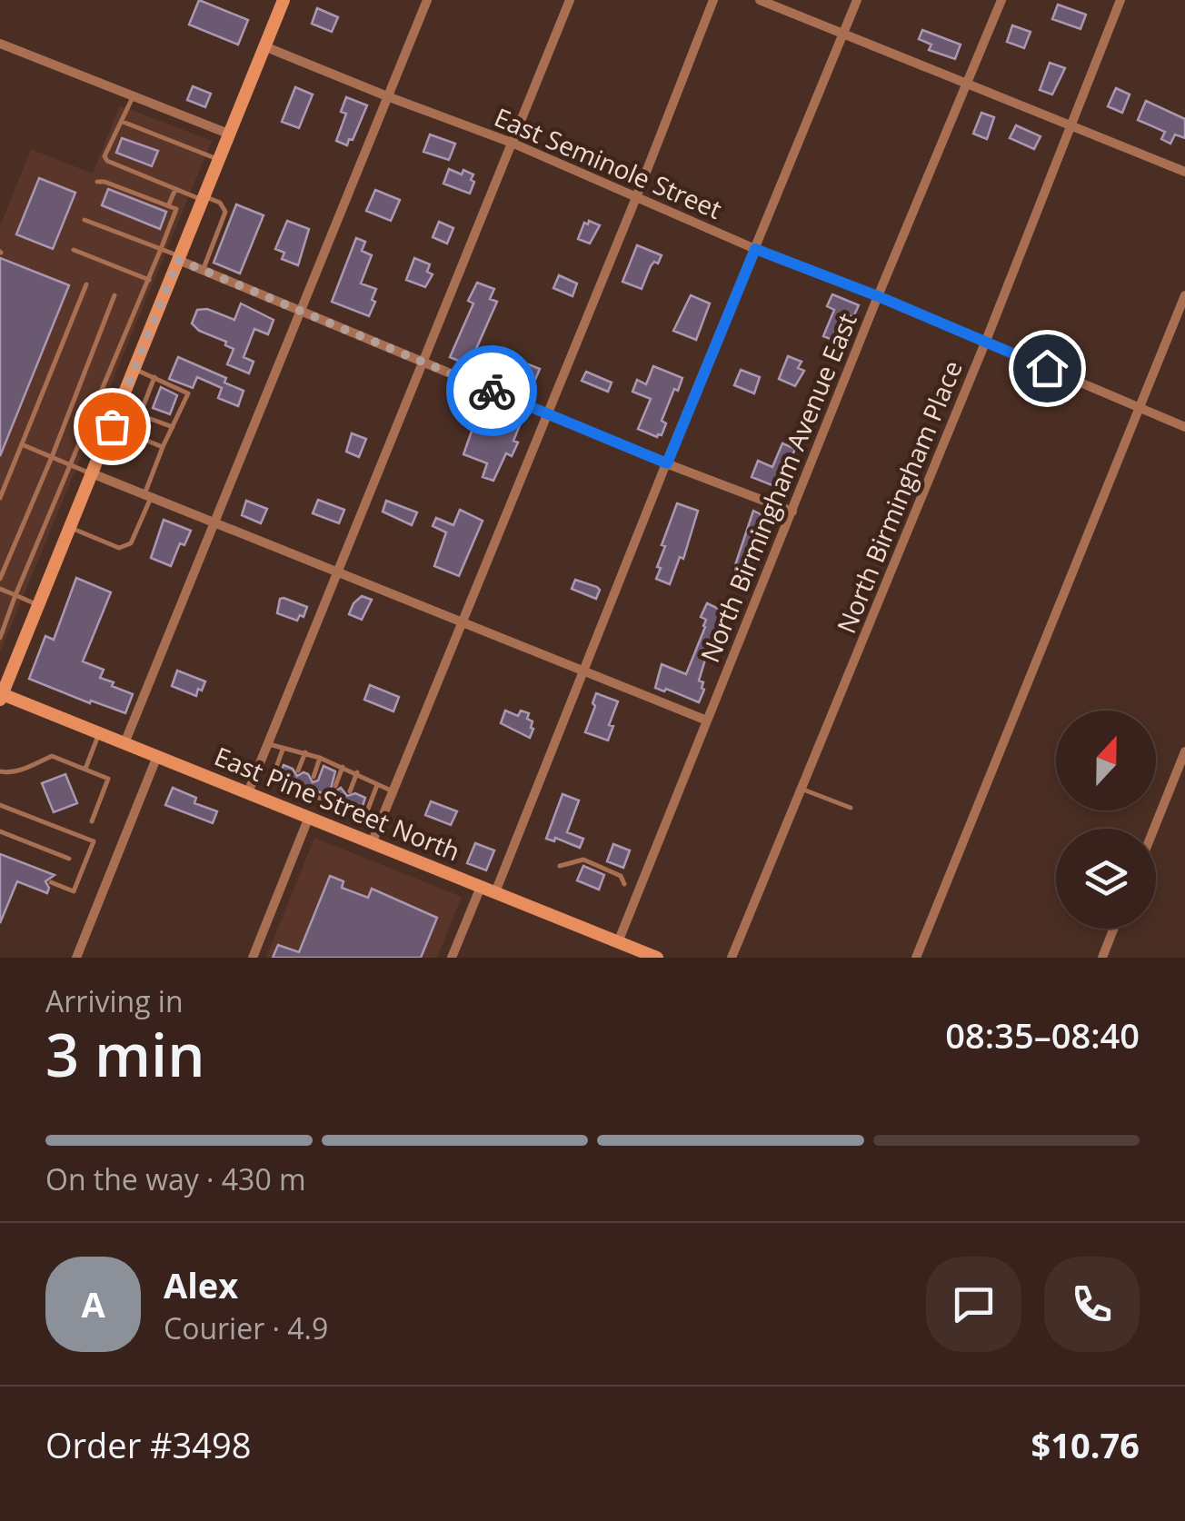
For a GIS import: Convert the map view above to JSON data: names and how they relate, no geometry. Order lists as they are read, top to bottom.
{
  "streets": {
    "main road": ["East Pine Street North"],
    "street": ["East Seminole Street", "North Birmingham Avenue East", "North Birmingham Place"]
  },
  "crossings": [
    ["East Seminole Street", "North Birmingham Avenue East"],
    ["East Seminole Street", "North Birmingham Place"],
    ["North Birmingham Avenue East", "East Pine Street North"]
  ],
  "north": "top",
  "page": {
    "heading": ["3 min", "Arriving in", "08:35–08:40"],
    "panel": [
      "Alex",
      "Courier · 4.9",
      "Order #3498",
      "$10.76"
    ],
    "bar": "On the way · 430 m",
    "round": "A"
  }
}
